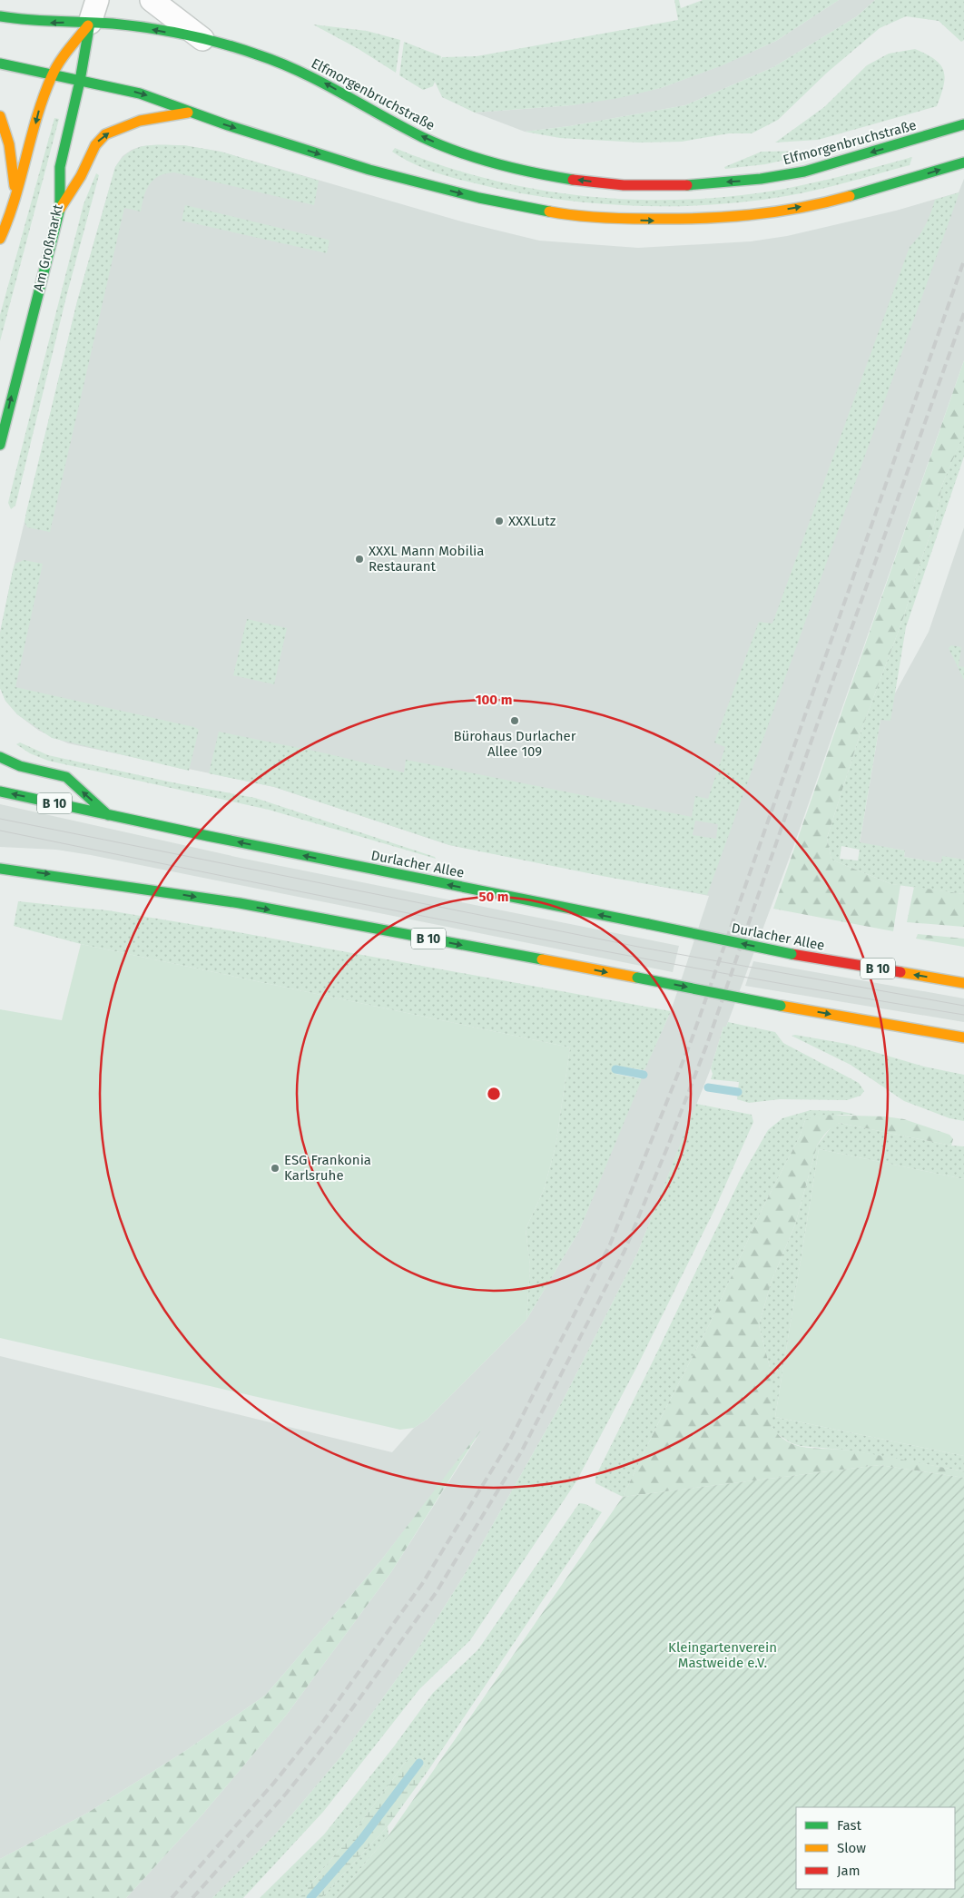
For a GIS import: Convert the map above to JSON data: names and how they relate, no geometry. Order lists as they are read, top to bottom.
{
  "streets": {
    "main road": [
      "Elfmorgenbruchstraße",
      "Am Großmarkt",
      "B 10",
      "Durlacher Allee"
    ]
  },
  "crossings": [
    ["Elfmorgenbruchstraße", "Am Großmarkt"]
  ],
  "parks": ["Kleingartenverein Mastweide e.V."],
  "places": [
    "XXXLutz",
    "XXXL Mann Mobilia Restaurant",
    "Bürohaus Durlacher Allee 109",
    "ESG Frankonia Karlsruhe"
  ],
  "legend": ["Fast", "Slow", "Jam"],
  "rings": ["100 m", "50 m"]
}
